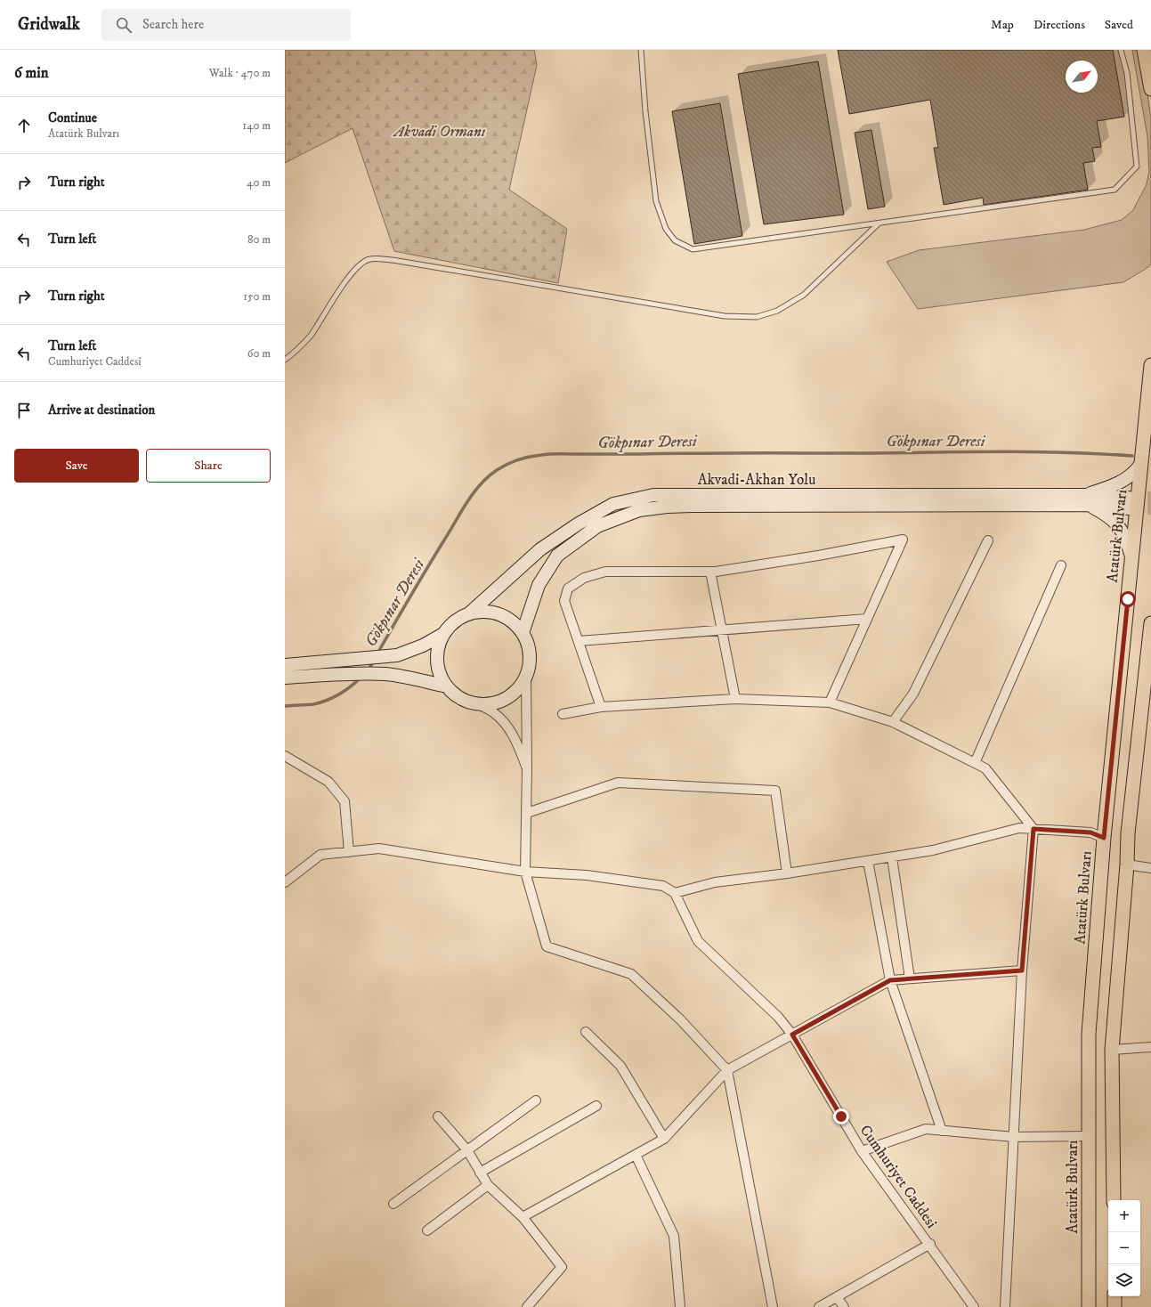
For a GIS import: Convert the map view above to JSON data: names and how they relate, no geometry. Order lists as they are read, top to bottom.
{
  "streets": {
    "main road": ["Akvadi-Akhan Yolu", "Atatürk Bulvarı"],
    "street": ["Cumhuriyet Caddesi"]
  },
  "water": ["Gökpınar Deresi"],
  "parks": ["Akvadi Ormanı"],
  "north": "top right",
  "page": {
    "header": "Gridwalk",
    "search": "Search here",
    "nav": ["Map", "Directions", "Saved"],
    "heading": ["6 min", "Walk · 470 m"],
    "list": [
      ["Continue", "Atatürk Bulvarı", "140 m"],
      ["Turn right", "40 m"],
      ["Turn left", "80 m"],
      ["Turn right", "150 m"],
      ["Turn left", "Cumhuriyet Caddesi", "60 m"],
      "Arrive at destination"
    ],
    "buttons": ["Save", "Share"],
    "map_buttons": ["+", "−"]
  }
}
